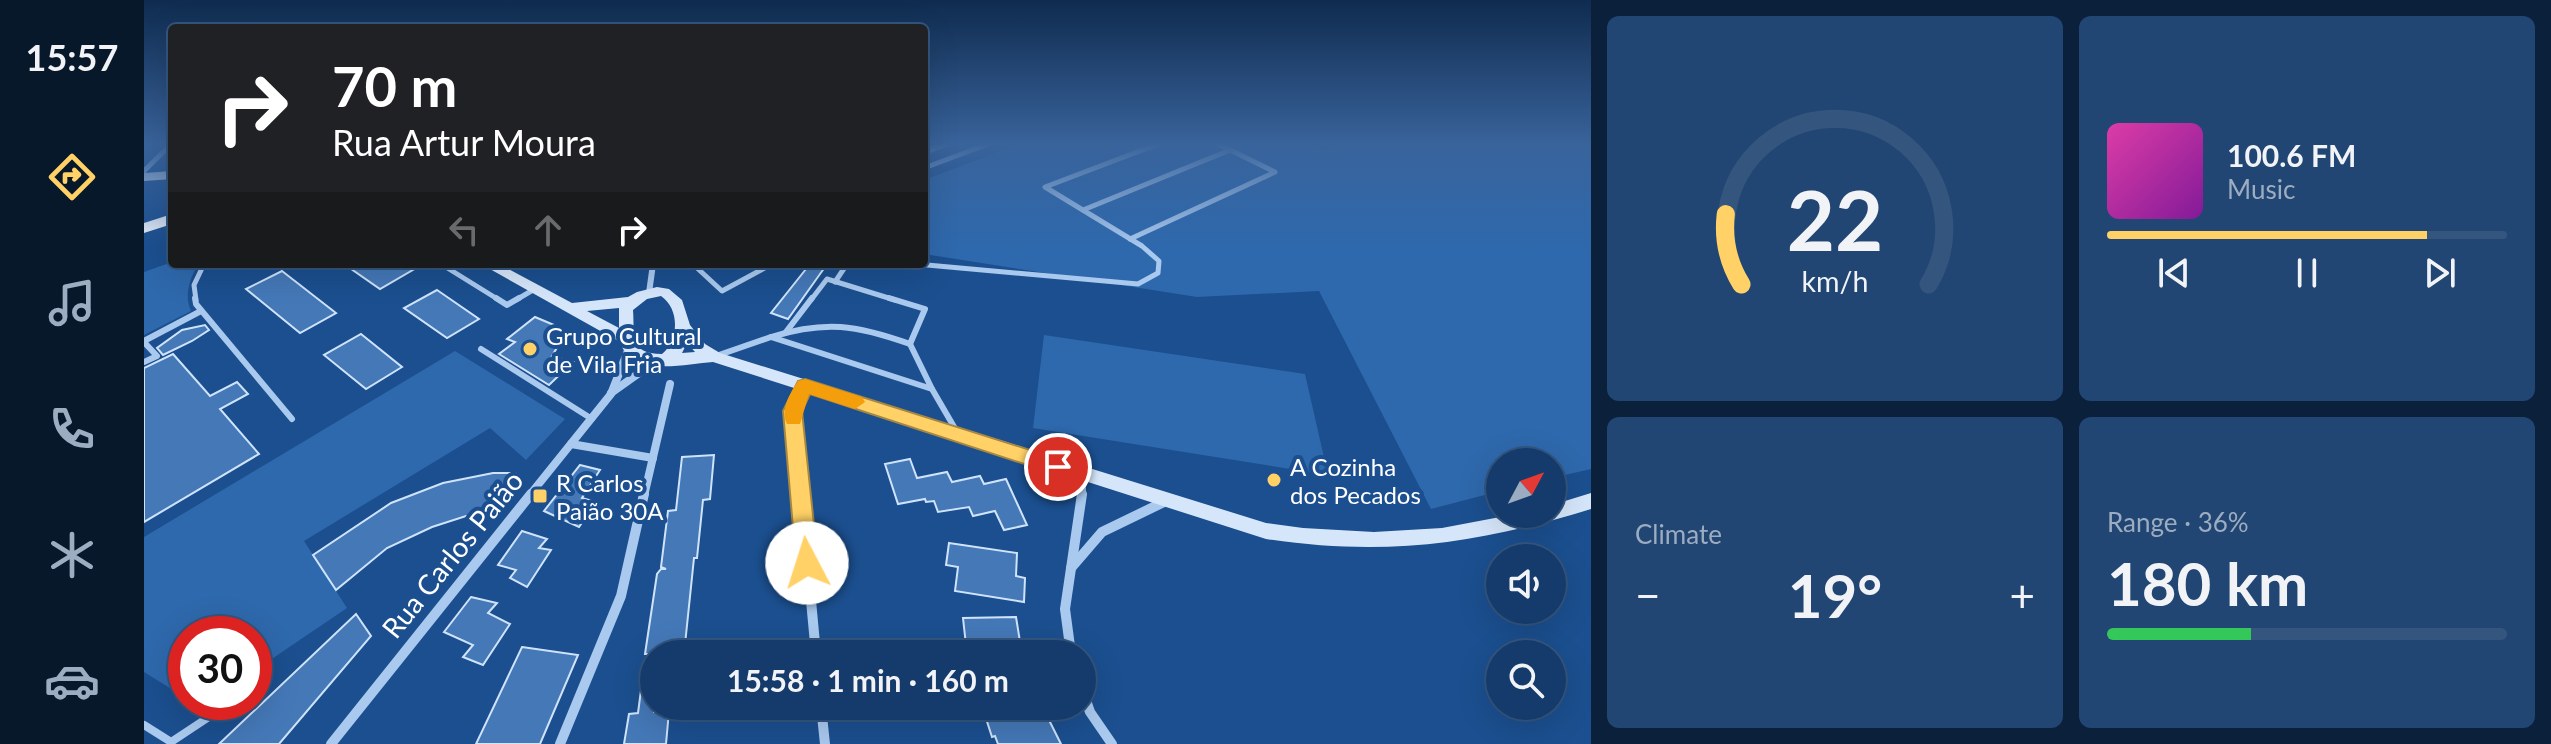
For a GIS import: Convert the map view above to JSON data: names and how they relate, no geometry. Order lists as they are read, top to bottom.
{
  "streets": {
    "street": ["Rua Carlos Paião"]
  },
  "places": {
    "other": ["Grupo Cultural de Vila Fria", "A Cozinha dos Pecados"],
    "transit": ["R Carlos Paião 30A"]
  },
  "north": "top right",
  "page": {
    "tabs": "15:57",
    "turn": ["70 m", "Rua Artur Moura"],
    "song": ["100.6 FM", "Music"],
    "tile": [
      "Climate",
      ["Range · 36%", "180 km"]
    ],
    "heat": ["−", "19°", "+"],
    "limit": "30",
    "trip": "15:58 · 1 min · 160 m",
    "gauge": ["22", "km/h"]
  }
}
